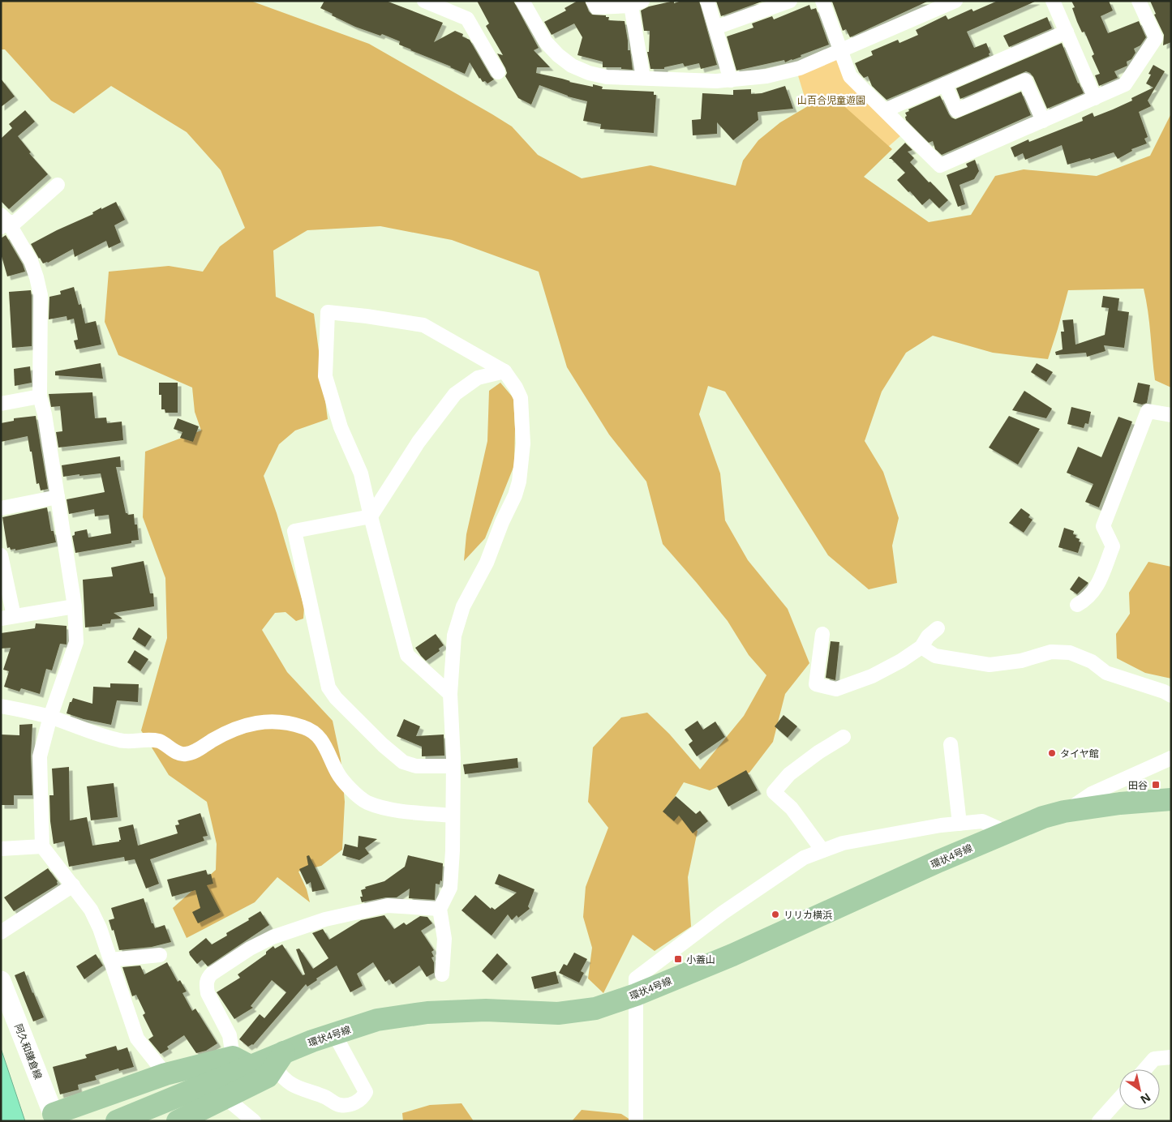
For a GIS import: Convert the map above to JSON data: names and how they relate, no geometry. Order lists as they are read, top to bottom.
{
  "streets": {
    "main road": ["環状4号線", "阿久和鎌倉線"]
  },
  "parks": ["山百合児童遊園"],
  "places": {
    "other": ["タイヤ館", "リリカ横浜"],
    "transit": ["田谷", "小蓋山"]
  },
  "north": "bottom right"
}
